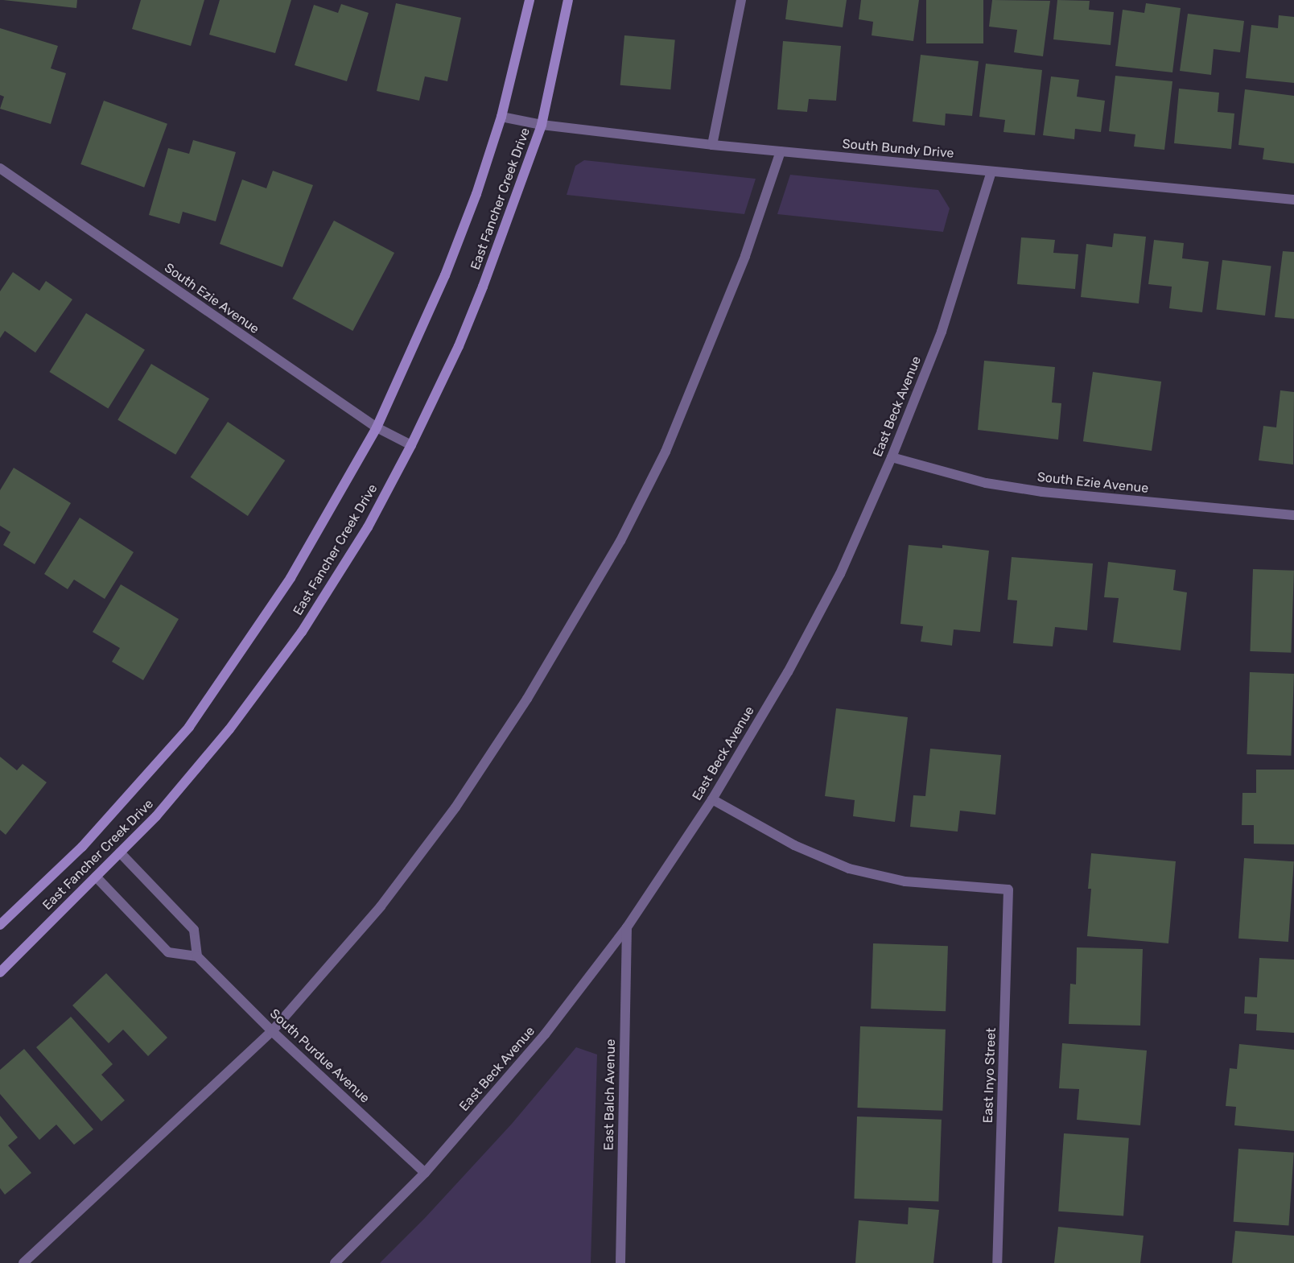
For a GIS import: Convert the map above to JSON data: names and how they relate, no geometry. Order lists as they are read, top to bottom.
{
  "streets": {
    "street": [
      "South Bundy Drive",
      "East Fancher Creek Drive",
      "South Ezie Avenue",
      "East Beck Avenue",
      "South Purdue Avenue",
      "East Inyo Street",
      "East Balch Avenue"
    ]
  },
  "crossings": [
    ["South Bundy Drive", "East Fancher Creek Drive"],
    ["South Bundy Drive", "East Beck Avenue"],
    ["East Fancher Creek Drive", "South Ezie Avenue"],
    ["South Ezie Avenue", "East Beck Avenue"],
    ["East Beck Avenue", "South Purdue Avenue"],
    ["East Beck Avenue", "East Inyo Street"],
    ["East Beck Avenue", "East Balch Avenue"]
  ]
}
